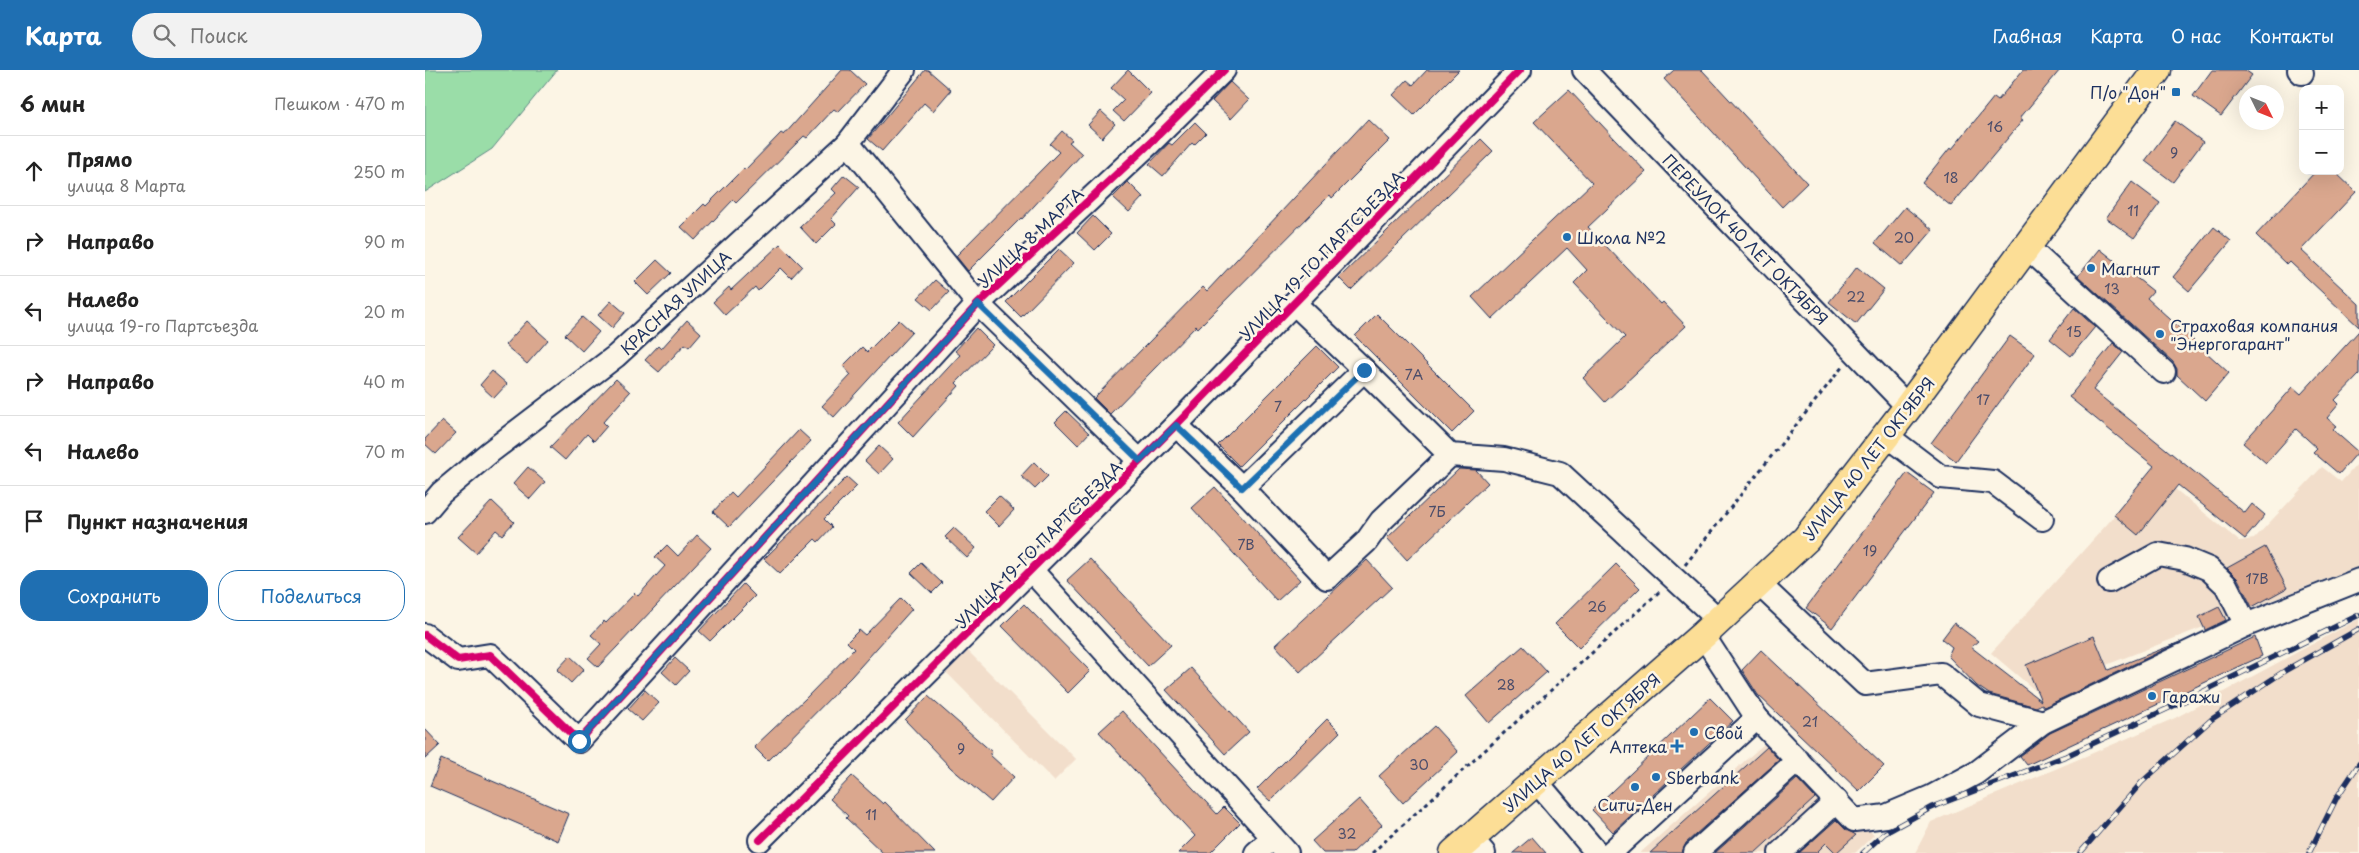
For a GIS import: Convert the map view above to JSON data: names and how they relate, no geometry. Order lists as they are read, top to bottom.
{
  "streets": {
    "main road": ["УЛИЦА 40 ЛЕТ ОКТЯБРЯ"],
    "street": [
      "УЛИЦА 8 МАРТА",
      "ПЕРЕУЛОК 40 ЛЕТ ОКТЯБРЯ",
      "УЛИЦА 19-ГО ПАРТСЪЕЗДА",
      "КРАСНАЯ УЛИЦА"
    ]
  },
  "crossings": [
    ["ПЕРЕУЛОК 40 ЛЕТ ОКТЯБРЯ", "УЛИЦА 40 ЛЕТ ОКТЯБРЯ"]
  ],
  "places": {
    "transit": ["П/о \"Дон\""],
    "other": [
      "Школа №2",
      "Магнит",
      "Страховая компания \"Энергогарант\"",
      "Гаражи",
      "Свой",
      "Sberbank",
      "Сити-Ден"
    ],
    "health": ["Аптека"]
  },
  "house_numbers": [
    "16",
    "9",
    "18",
    "11",
    "20",
    "13",
    "22",
    "15",
    "7А",
    "17",
    "7",
    "7Б",
    "7В",
    "19",
    "17В",
    "26",
    "28",
    "21",
    "9",
    "30",
    "11",
    "32"
  ],
  "north": "bottom right",
  "page": {
    "header": "Карта",
    "search": "Поиск",
    "nav": [
      "Главная",
      "Карта",
      "О нас",
      "Контакты"
    ],
    "heading": ["6 мин", "Пешком · 470 m"],
    "map_buttons": ["+", "−"],
    "list": [
      ["Прямо", "улица 8 Марта", "250 m"],
      ["Направо", "90 m"],
      ["Налево", "улица 19-го Партсъезда", "20 m"],
      ["Направо", "40 m"],
      ["Налево", "70 m"],
      "Пункт назначения"
    ],
    "buttons": ["Сохранить", "Поделиться"]
  }
}
